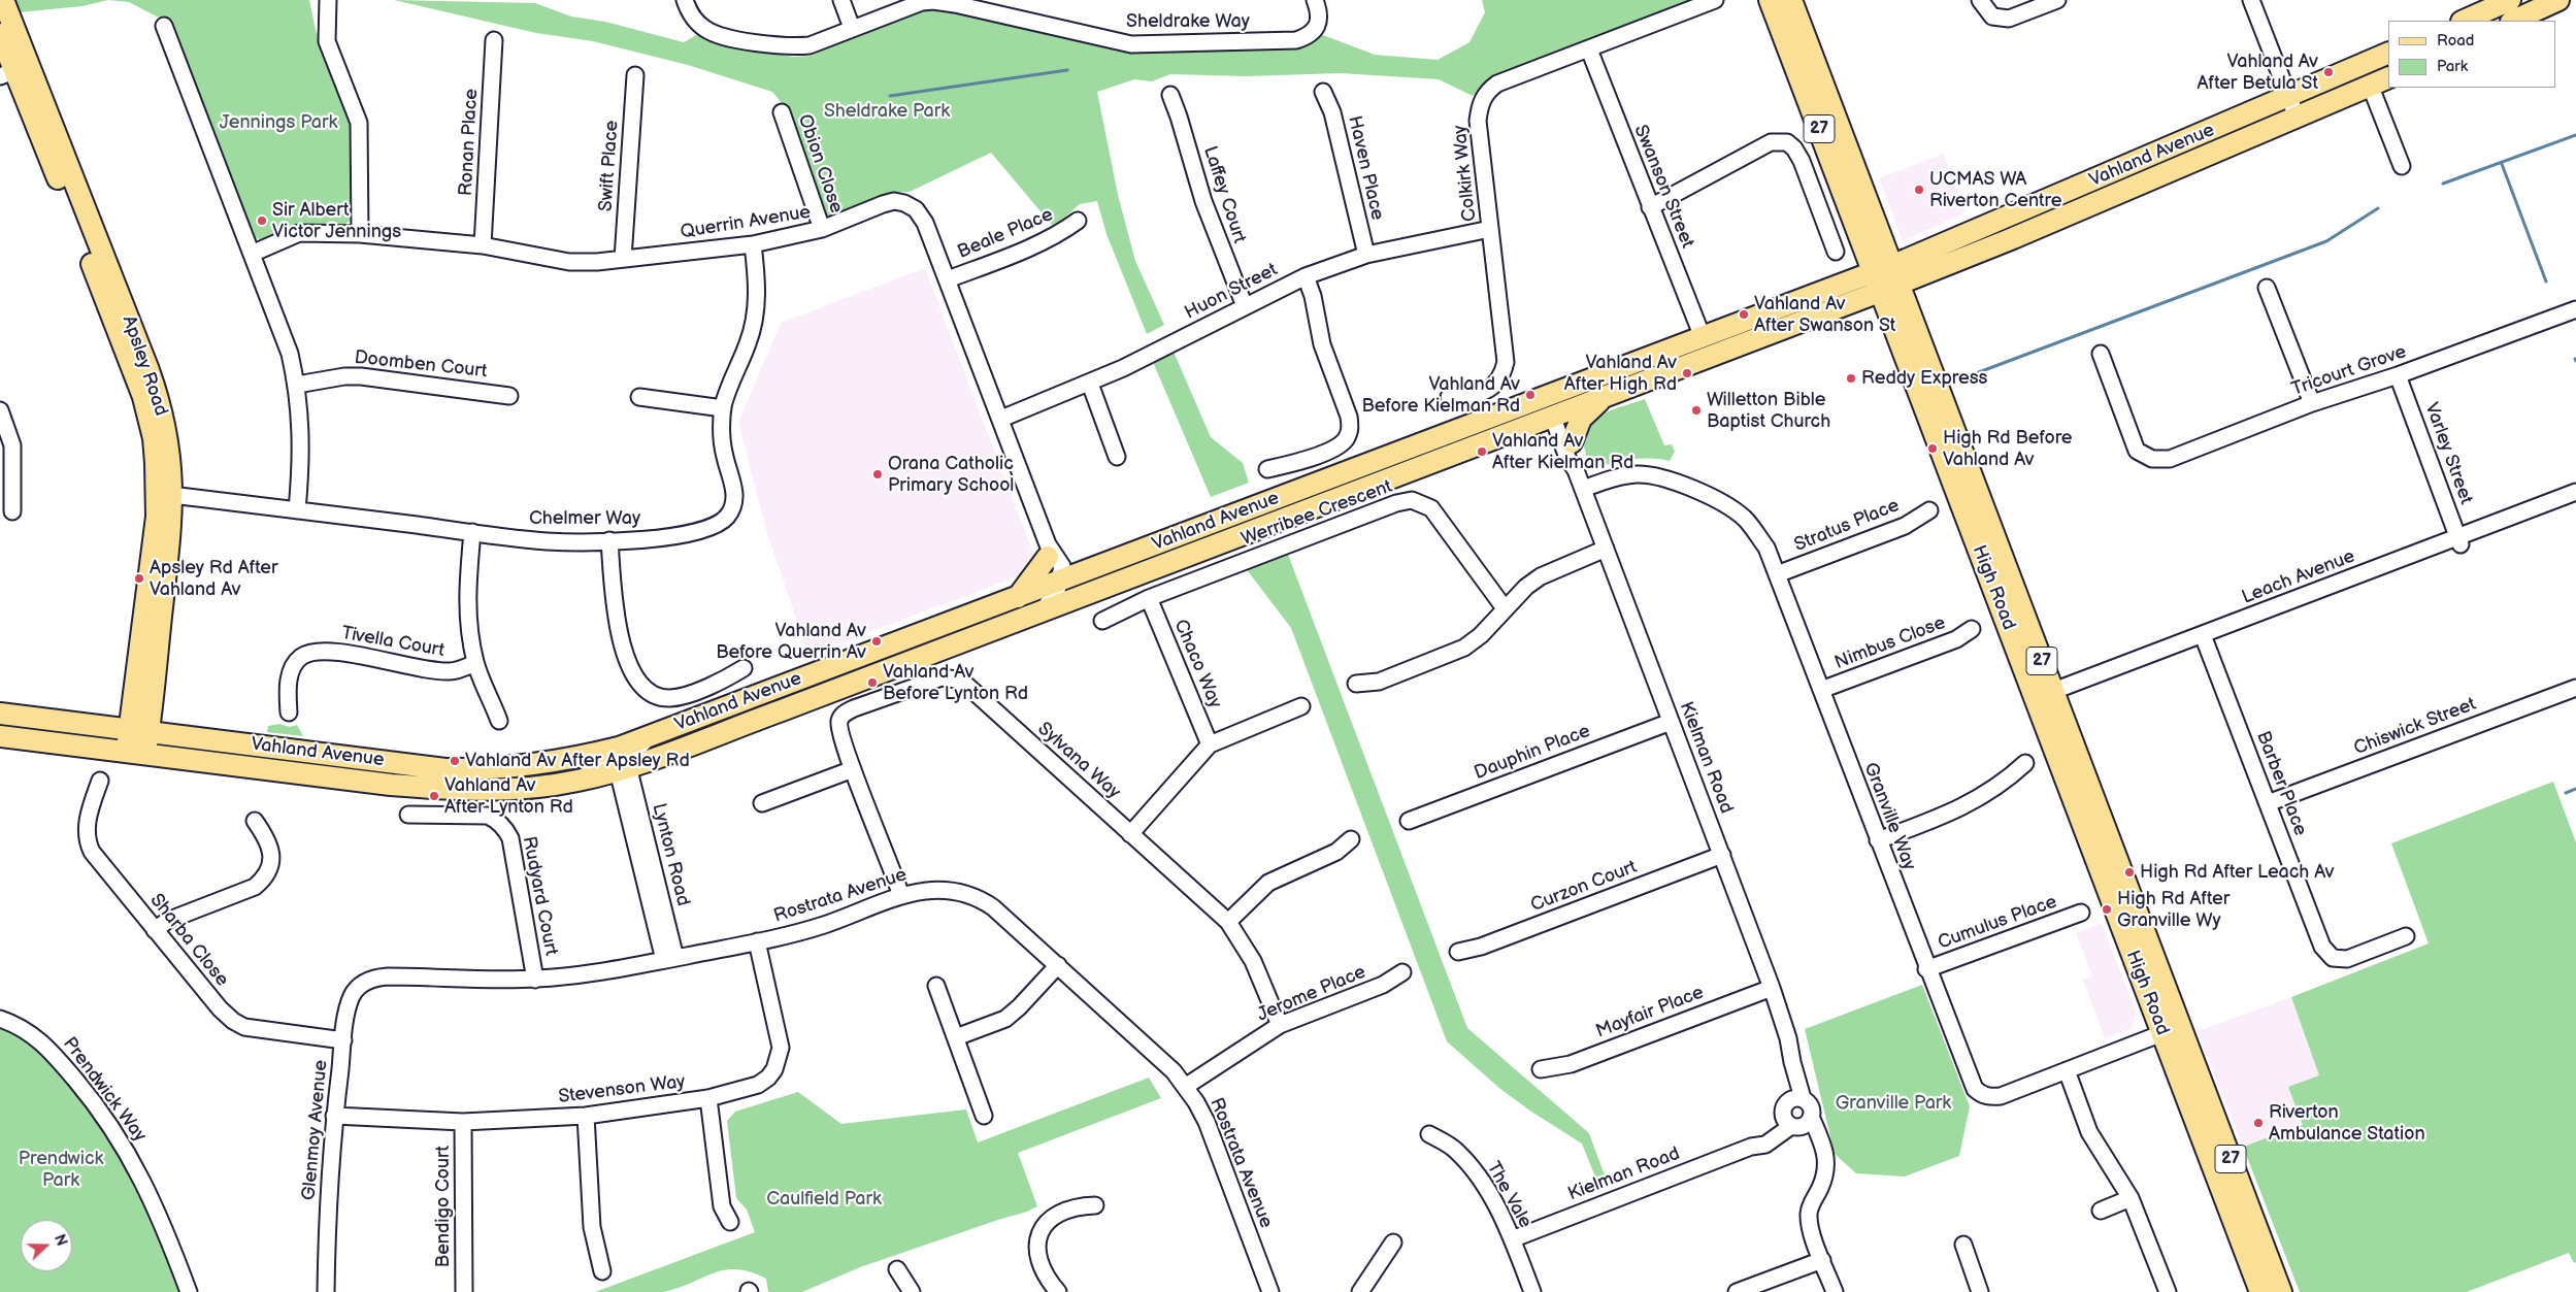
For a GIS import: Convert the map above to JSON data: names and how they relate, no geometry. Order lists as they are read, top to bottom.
{
  "streets": {
    "main road": [
      "27",
      "Vahland Avenue",
      "Apsley Road",
      "High Road"
    ],
    "street": [
      "Sheldrake Way",
      "Ronan Place",
      "Obion Close",
      "Swift Place",
      "Haven Place",
      "Colkirk Way",
      "Swanson Street",
      "Laffey Court",
      "Querrin Avenue",
      "Beale Place",
      "Huon Street",
      "Doomben Court",
      "Tricourt Grove",
      "Varley Street",
      "Werribee Crescent",
      "Chelmer Way",
      "Stratus Place",
      "Leach Avenue",
      "Tivella Court",
      "Nimbus Close",
      "Chaco Way",
      "Chiswick Street",
      "Dauphin Place",
      "Kielman Road",
      "Sylvana Way",
      "Barber Place",
      "Granville Way",
      "Lynton Road",
      "Curzon Court",
      "Rudyard Court",
      "Rostrata Avenue",
      "Cumulus Place",
      "Sharba Close",
      "Jerome Place",
      "Mayfair Place",
      "Prendwick Way",
      "Stevenson Way",
      "Glenmoy Avenue",
      "The Vale",
      "Bendigo Court"
    ]
  },
  "crossings": [
    ["Ronan Place", "Querrin Avenue"],
    ["Vahland Avenue", "Swanson Street"],
    ["Vahland Avenue", "Querrin Avenue"],
    ["Vahland Avenue", "Apsley Road"],
    ["Vahland Avenue", "High Road"],
    ["Vahland Avenue", "Kielman Road"],
    ["Vahland Avenue", "Lynton Road"],
    ["Obion Close", "Querrin Avenue"],
    ["Swift Place", "Querrin Avenue"],
    ["Haven Place", "Huon Street"],
    ["Colkirk Way", "Swanson Street"],
    ["Colkirk Way", "Huon Street"],
    ["Laffey Court", "Huon Street"],
    ["Querrin Avenue", "Beale Place"],
    ["Querrin Avenue", "Huon Street"],
    ["Querrin Avenue", "Chelmer Way"],
    ["Apsley Road", "Chelmer Way"],
    ["Tricourt Grove", "Varley Street"],
    ["Varley Street", "Leach Avenue"],
    ["Werribee Crescent", "Chaco Way"],
    ["Stratus Place", "Granville Way"],
    ["Leach Avenue", "High Road"],
    ["Leach Avenue", "Barber Place"],
    ["High Road", "Granville Way"],
    ["Nimbus Close", "Granville Way"],
    ["Chiswick Street", "Barber Place"],
    ["Dauphin Place", "Kielman Road"],
    ["Kielman Road", "Granville Way"],
    ["Kielman Road", "Curzon Court"],
    ["Kielman Road", "Mayfair Place"],
    ["Kielman Road", "The Vale"],
    ["Sylvana Way", "Rostrata Avenue"],
    ["Sylvana Way", "Jerome Place"],
    ["Granville Way", "Cumulus Place"],
    ["Lynton Road", "Rostrata Avenue"],
    ["Rudyard Court", "Rostrata Avenue"],
    ["Rostrata Avenue", "Jerome Place"],
    ["Rostrata Avenue", "Stevenson Way"],
    ["Rostrata Avenue", "Glenmoy Avenue"],
    ["Sharba Close", "Glenmoy Avenue"],
    ["Stevenson Way", "Glenmoy Avenue"],
    ["Stevenson Way", "Bendigo Court"]
  ],
  "parks": [
    "Sheldrake Park",
    "Jennings Park",
    "Granville Park",
    "Prendwick Park",
    "Caulfield Park"
  ],
  "places": [
    "Vahland Av After Betula St",
    "UCMAS WA Riverton Centre",
    "Sir Albert Victor Jennings",
    "Vahland Av After Swanson St",
    "Vahland Av After High Rd",
    "Reddy Express",
    "Vahland Av Before Kielman Rd",
    "Willetton Bible Baptist Church",
    "High Rd Before Vahland Av",
    "Vahland Av After Kielman Rd",
    "Orana Catholic Primary School",
    "Apsley Rd After Vahland Av",
    "Vahland Av Before Querrin Av",
    "Vahland Av Before Lynton Rd",
    "Vahland Av After Apsley Rd",
    "Vahland Av After Lynton Rd",
    "High Rd After Leach Av",
    "High Rd After Granville Wy",
    "Riverton Ambulance Station"
  ],
  "legend": ["Road", "Park"],
  "north": "right"
}
